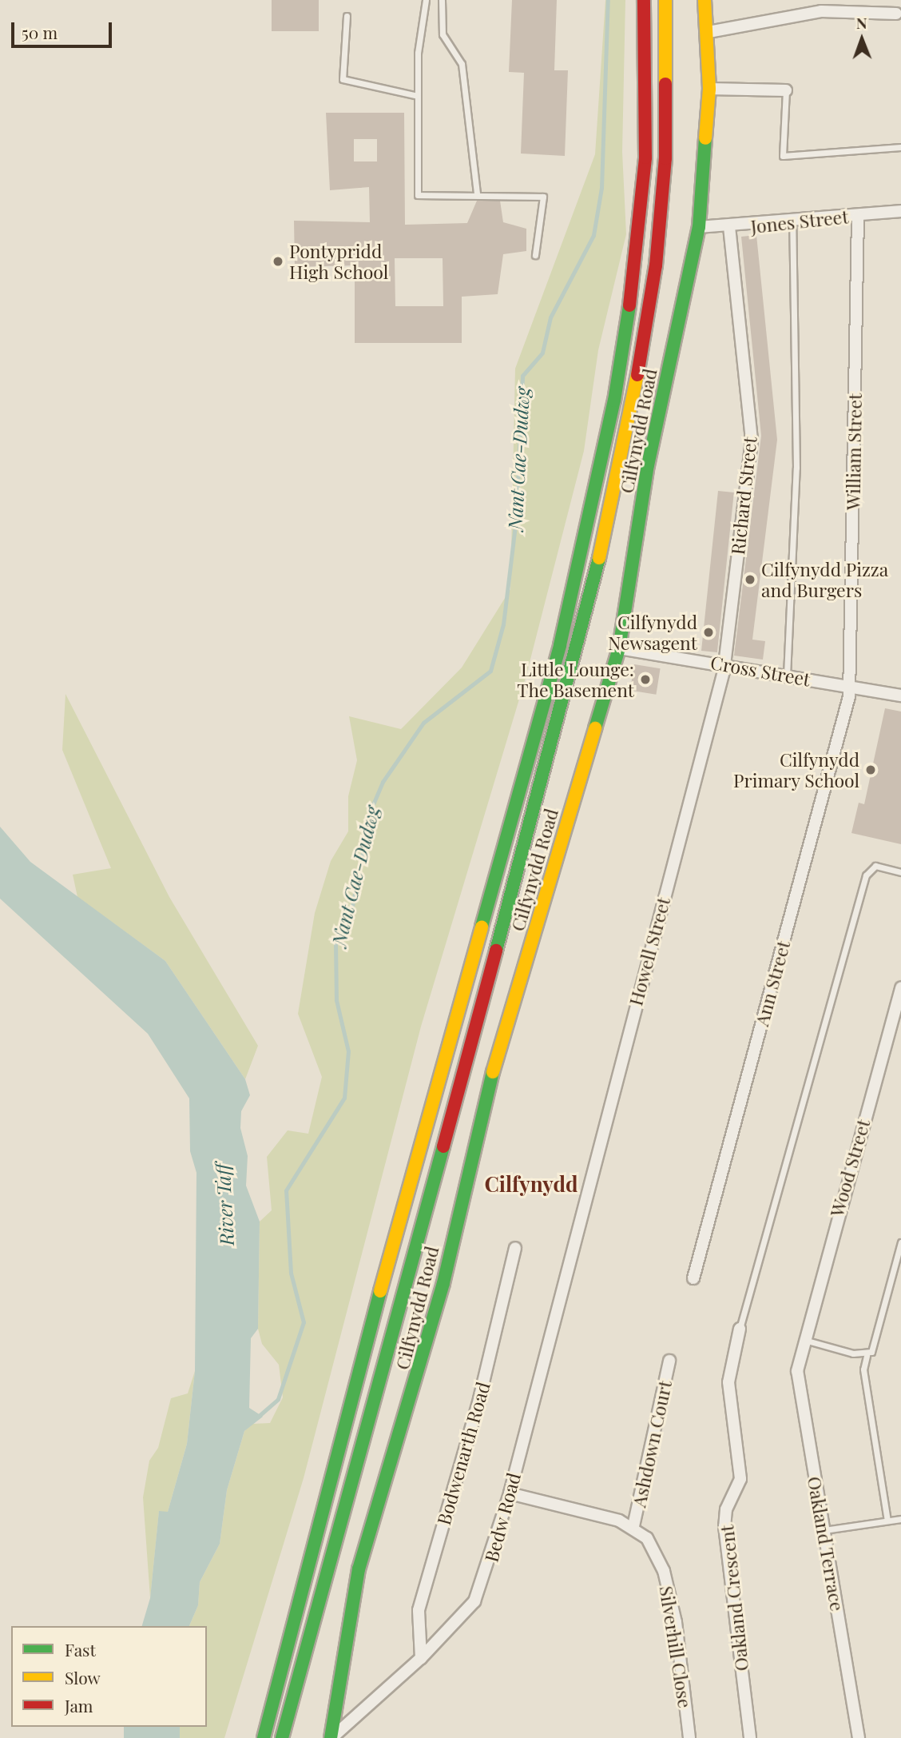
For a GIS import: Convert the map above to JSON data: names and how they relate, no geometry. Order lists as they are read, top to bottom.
{
  "streets": {
    "main road": ["Cilfynydd Road"],
    "street": [
      "Jones Street",
      "William Street",
      "Richard Street",
      "Cross Street",
      "Howell Street",
      "Ann Street",
      "Wood Street",
      "Ashdown Court",
      "Bodwenarth Road",
      "Bedw Road",
      "Oakland Terrace",
      "Oakland Crescent",
      "Silverhill Close"
    ]
  },
  "crossings": [
    ["Jones Street", "Cilfynydd Road"],
    ["Jones Street", "William Street"],
    ["Jones Street", "Richard Street"],
    ["Cilfynydd Road", "Cross Street"],
    ["Cilfynydd Road", "Bedw Road"],
    ["William Street", "Cross Street"],
    ["William Street", "Ann Street"],
    ["Richard Street", "Cross Street"],
    ["Richard Street", "Howell Street"],
    ["Cross Street", "Howell Street"],
    ["Cross Street", "Ann Street"],
    ["Howell Street", "Bedw Road"],
    ["Wood Street", "Oakland Terrace"],
    ["Ashdown Court", "Silverhill Close"],
    ["Bodwenarth Road", "Bedw Road"]
  ],
  "districts": ["Cilfynydd"],
  "water": ["Nant Cae-Dudwg", "River Taff"],
  "places": [
    "Pontypridd High School",
    "Cilfynydd Pizza and Burgers",
    "Cilfynydd Newsagent",
    "Little Lounge: The Basement",
    "Cilfynydd Primary School"
  ],
  "legend": ["Fast", "Slow", "Jam"],
  "scale_bar": "50 m",
  "north": "top"
}
